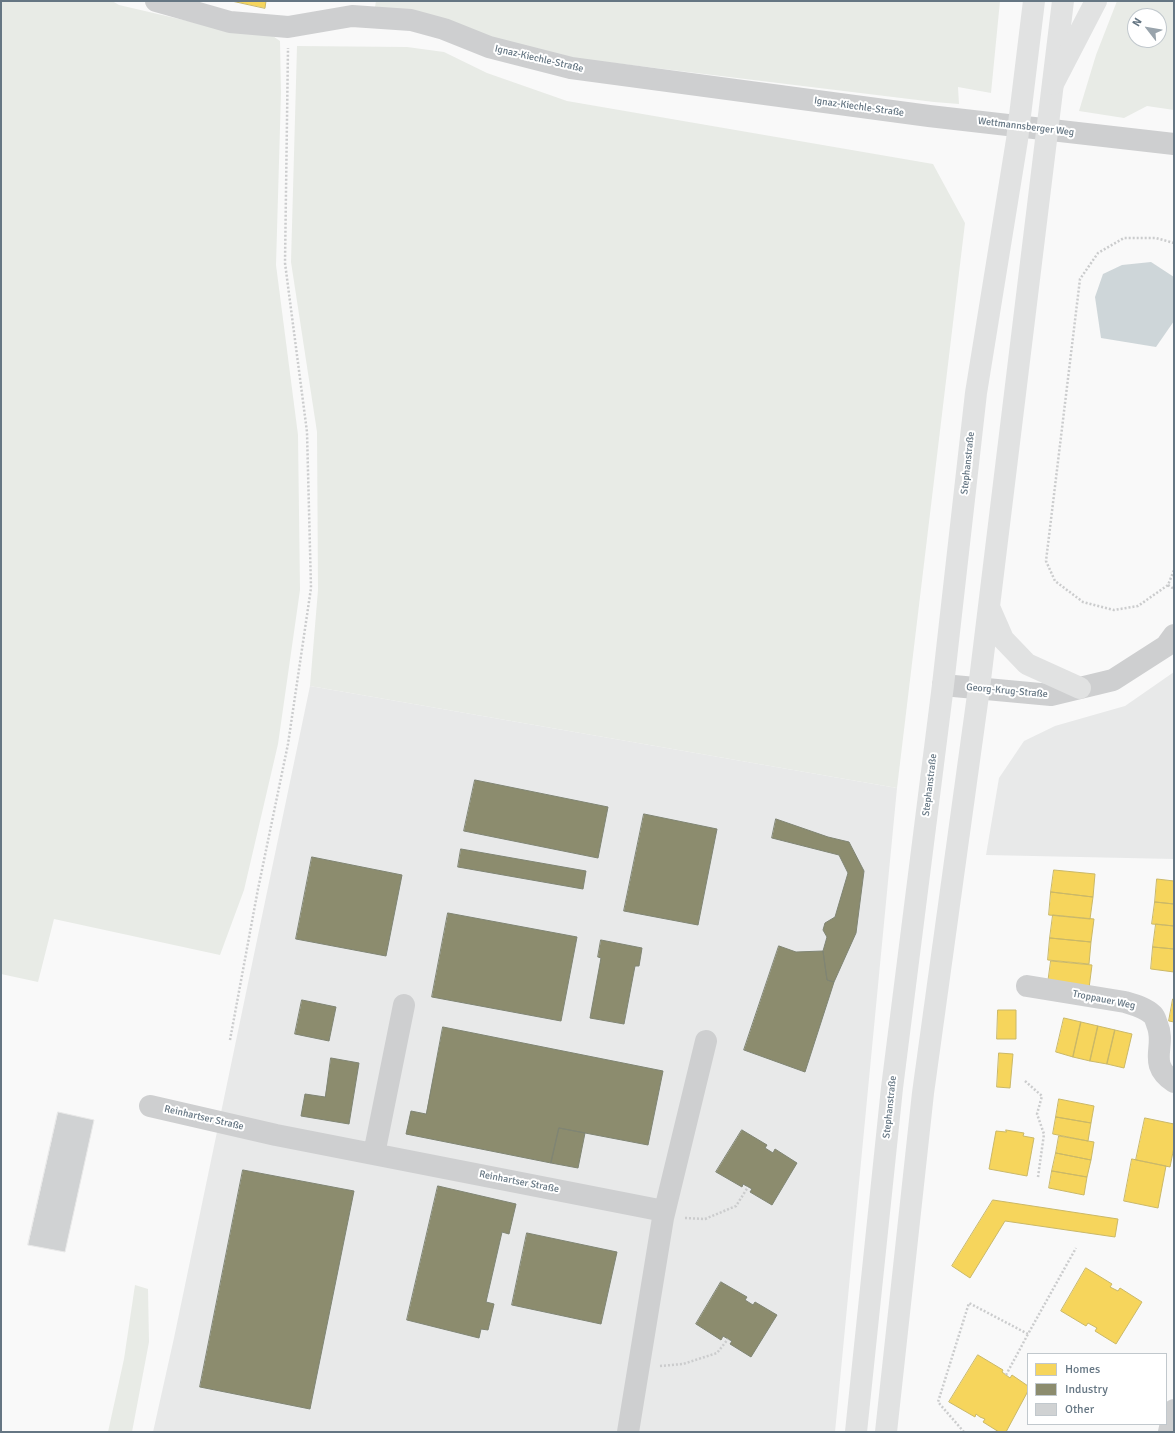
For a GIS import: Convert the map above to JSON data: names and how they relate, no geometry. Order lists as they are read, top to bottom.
{
  "streets": {
    "main road": ["Stephanstraße"],
    "street": [
      "Ignaz-Kiechle-Straße",
      "Wettmannsberger Weg",
      "Georg-Krug-Straße",
      "Troppauer Weg",
      "Reinhartser Straße"
    ]
  },
  "crossings": [
    ["Ignaz-Kiechle-Straße", "Wettmannsberger Weg"],
    ["Stephanstraße", "Georg-Krug-Straße"]
  ],
  "legend": ["Homes", "Industry", "Other"],
  "north": "top left"
}
